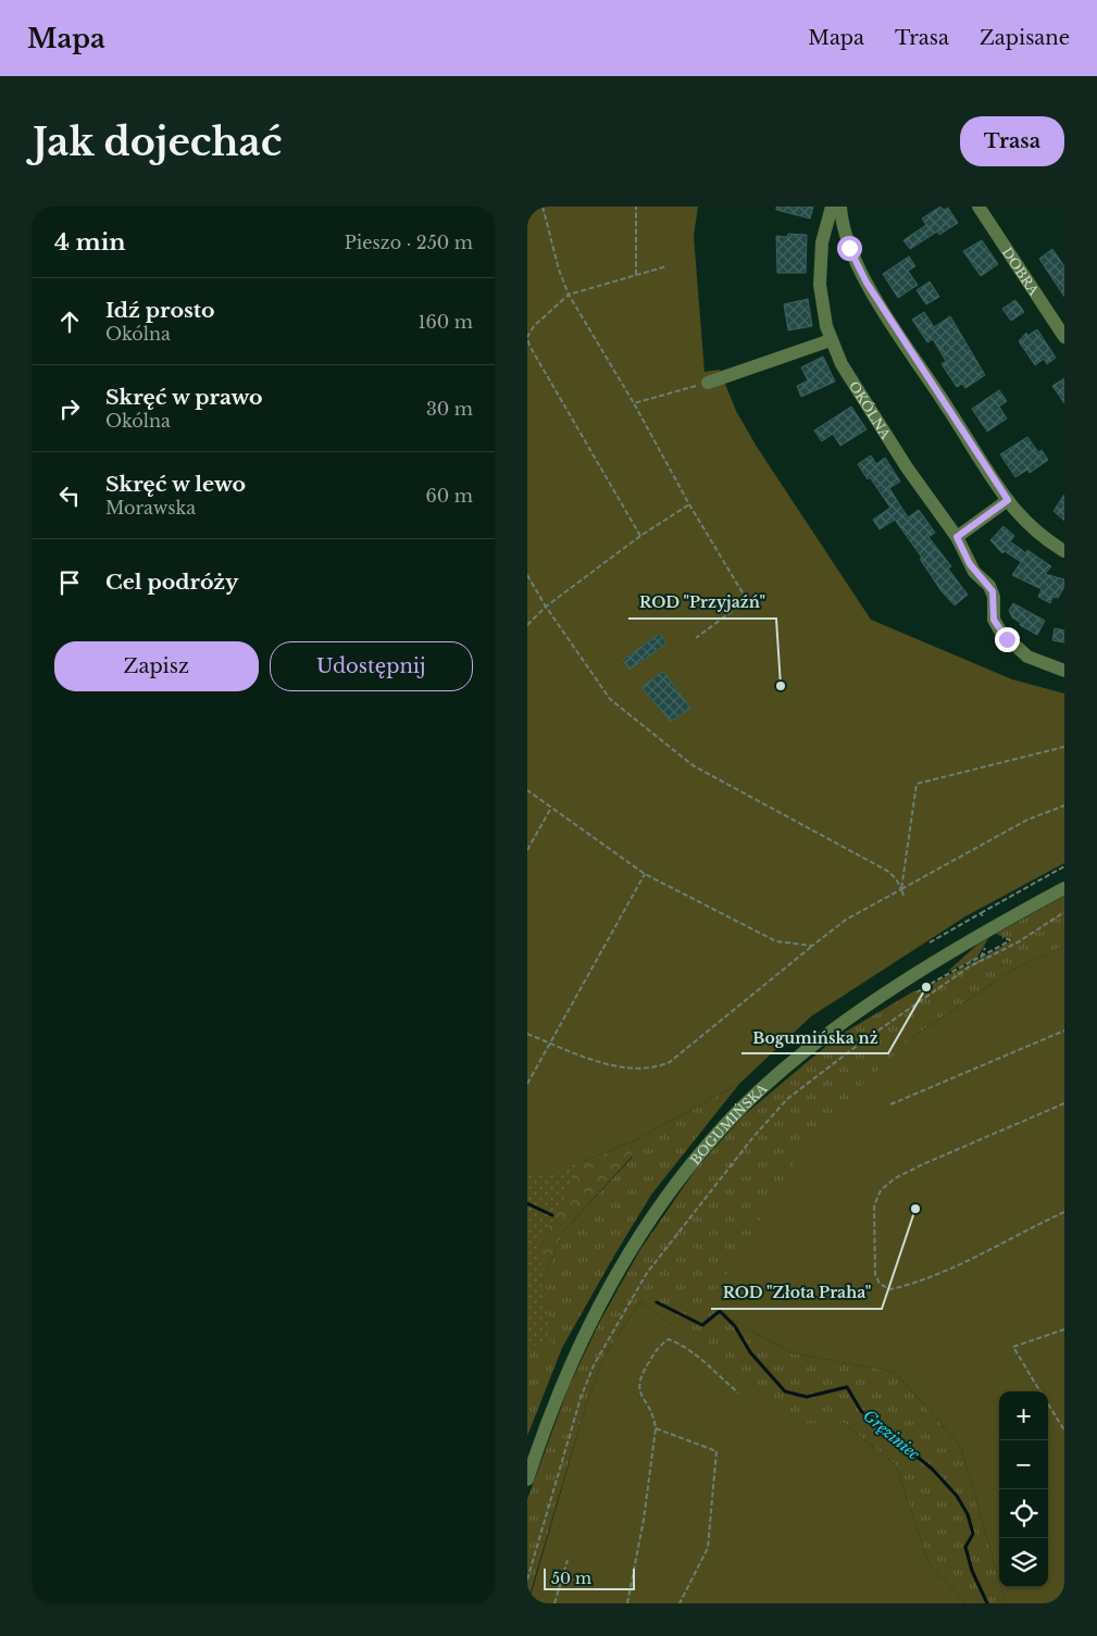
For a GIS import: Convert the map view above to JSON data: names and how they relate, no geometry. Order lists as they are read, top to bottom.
{
  "streets": {
    "street": ["DOBRA", "OKÓLNA", "BOGUMIŃSKA"]
  },
  "water": ["Gręziniec"],
  "places": ["ROD \"Przyjaźń\"", "Bogumińska nż", "ROD \"Złota Praha\""],
  "scale_bar": "50 m",
  "page": {
    "header": "Mapa",
    "nav": ["Mapa", "Trasa", "Zapisane"],
    "buttons": [
      "Trasa",
      ["Zapisz", "Udostępnij"]
    ],
    "title": "Jak dojechać",
    "heading": ["4 min", "Pieszo · 250 m"],
    "list": [
      ["Idź prosto", "Okólna", "160 m"],
      ["Skręć w prawo", "Okólna", "30 m"],
      ["Skręć w lewo", "Morawska", "60 m"],
      "Cel podróży"
    ],
    "map_buttons": ["+", "−"],
    "scale": "50 m"
  }
}
